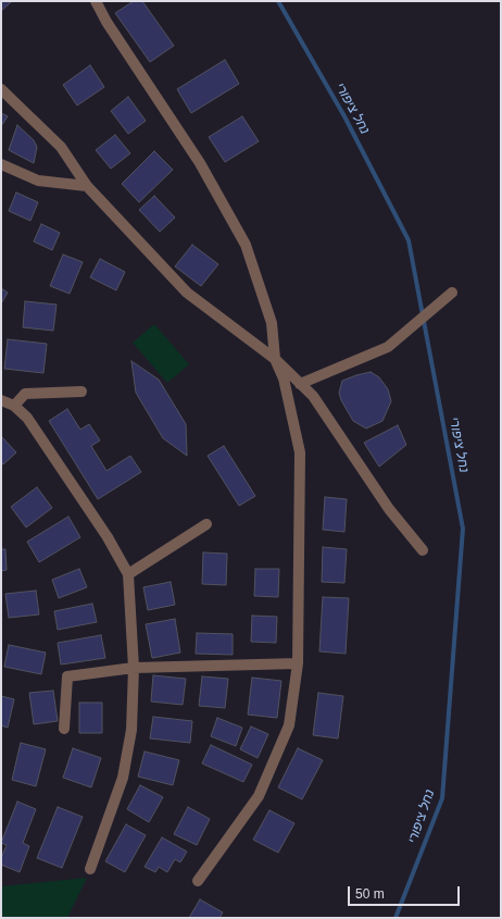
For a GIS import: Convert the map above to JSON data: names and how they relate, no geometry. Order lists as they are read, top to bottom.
{
  "water": ["נחל ציפורי"],
  "scale_bar": "50 m"
}
